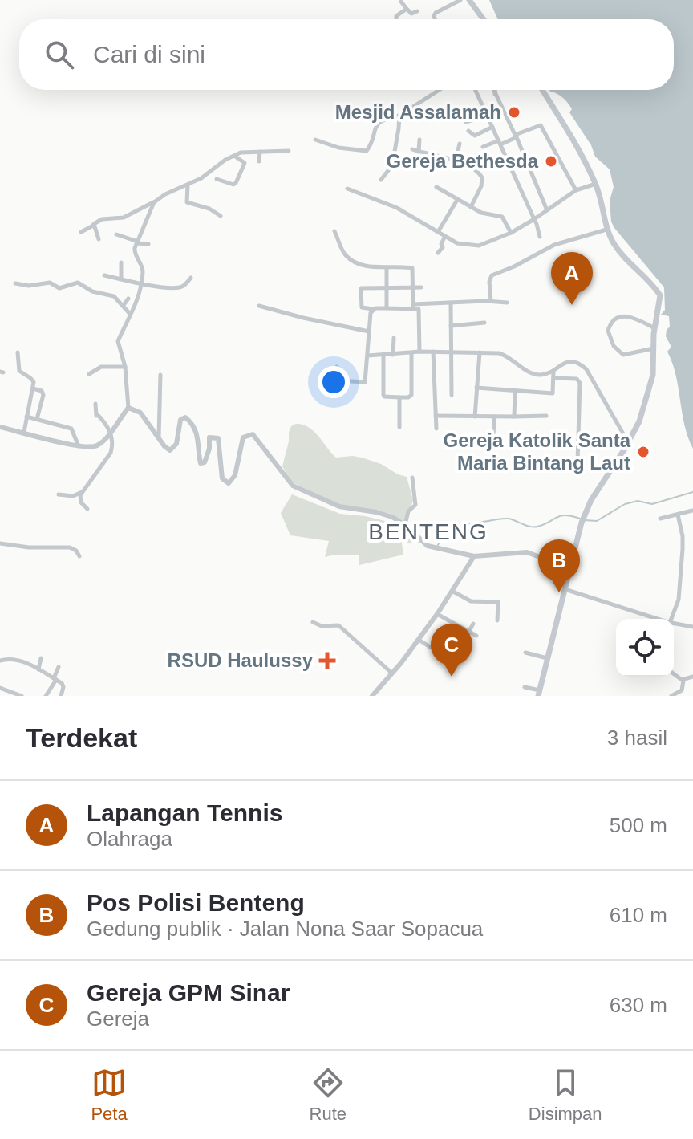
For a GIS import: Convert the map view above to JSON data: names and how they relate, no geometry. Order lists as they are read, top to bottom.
{
  "districts": ["BENTENG"],
  "places": {
    "other": ["Mesjid Assalamah", "Gereja Bethesda", "Gereja Katolik Santa Maria Bintang Laut"],
    "health": ["RSUD Haulussy"]
  },
  "page": {
    "search": "Cari di sini",
    "pins": ["A", "B", "C"],
    "heading": ["Terdekat", "3 hasil"],
    "list": [
      {
        "mark": "A",
        "name": "Lapangan Tennis",
        "note": "Olahraga",
        "value": "500 m"
      },
      {
        "mark": "B",
        "name": "Pos Polisi Benteng",
        "note": "Gedung publik · Jalan Nona Saar Sopacua",
        "value": "610 m"
      },
      {
        "mark": "C",
        "name": "Gereja GPM Sinar",
        "note": "Gereja",
        "value": "630 m"
      }
    ],
    "nav": ["Peta", "Rute", "Disimpan"]
  }
}
